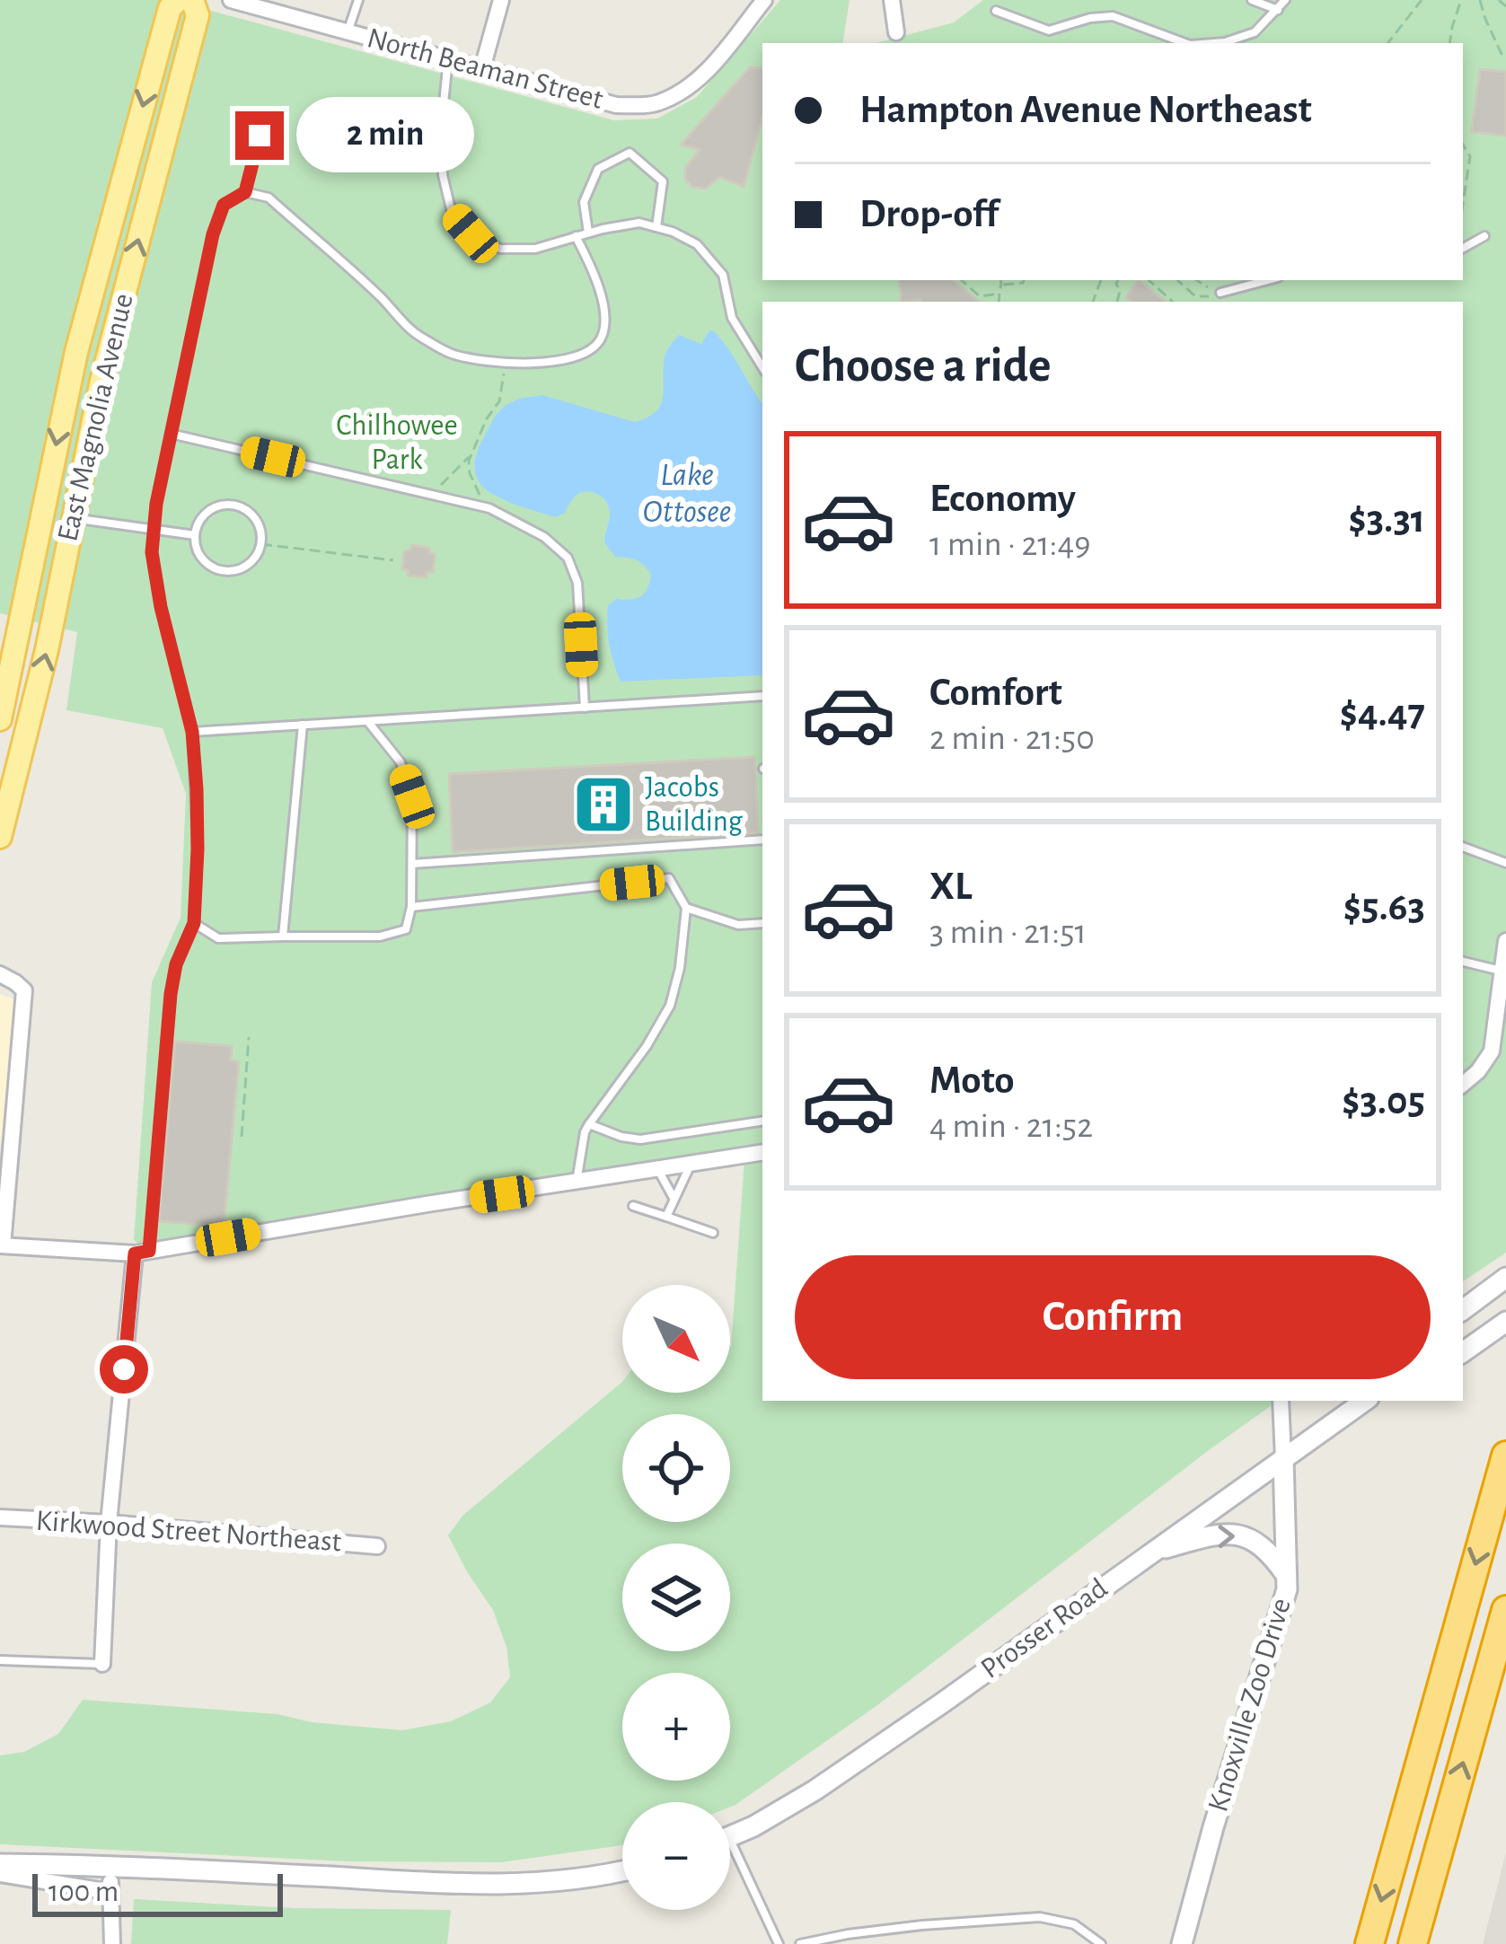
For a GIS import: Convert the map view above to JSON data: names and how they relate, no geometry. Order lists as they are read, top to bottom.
{
  "streets": {
    "main road": ["East Magnolia Avenue"],
    "street": [
      "North Beaman Street",
      "Kirkwood Street Northeast",
      "Prosser Road",
      "Knoxville Zoo Drive"
    ]
  },
  "crossings": [
    ["Prosser Road", "Knoxville Zoo Drive"]
  ],
  "water": ["Lake Ottosee"],
  "parks": ["Chilhowee Park"],
  "places": {
    "building": ["Jacobs Building"]
  },
  "scale_bar": "100 m",
  "north": "bottom right",
  "page": {
    "banner": ["Hampton Avenue Northeast", "Drop-off"],
    "bubble": "2 min",
    "heading": "Choose a ride",
    "list": [
      {
        "name": "Economy",
        "note": "1 min · 21:49",
        "value": "$3.31"
      },
      {
        "name": "Comfort",
        "note": "2 min · 21:50",
        "value": "$4.47"
      },
      {
        "name": "XL",
        "note": "3 min · 21:51",
        "value": "$5.63"
      },
      {
        "name": "Moto",
        "note": "4 min · 21:52",
        "value": "$3.05"
      }
    ],
    "buttons": "Confirm",
    "map_buttons": ["+", "−"],
    "scale": "100 m"
  }
}
